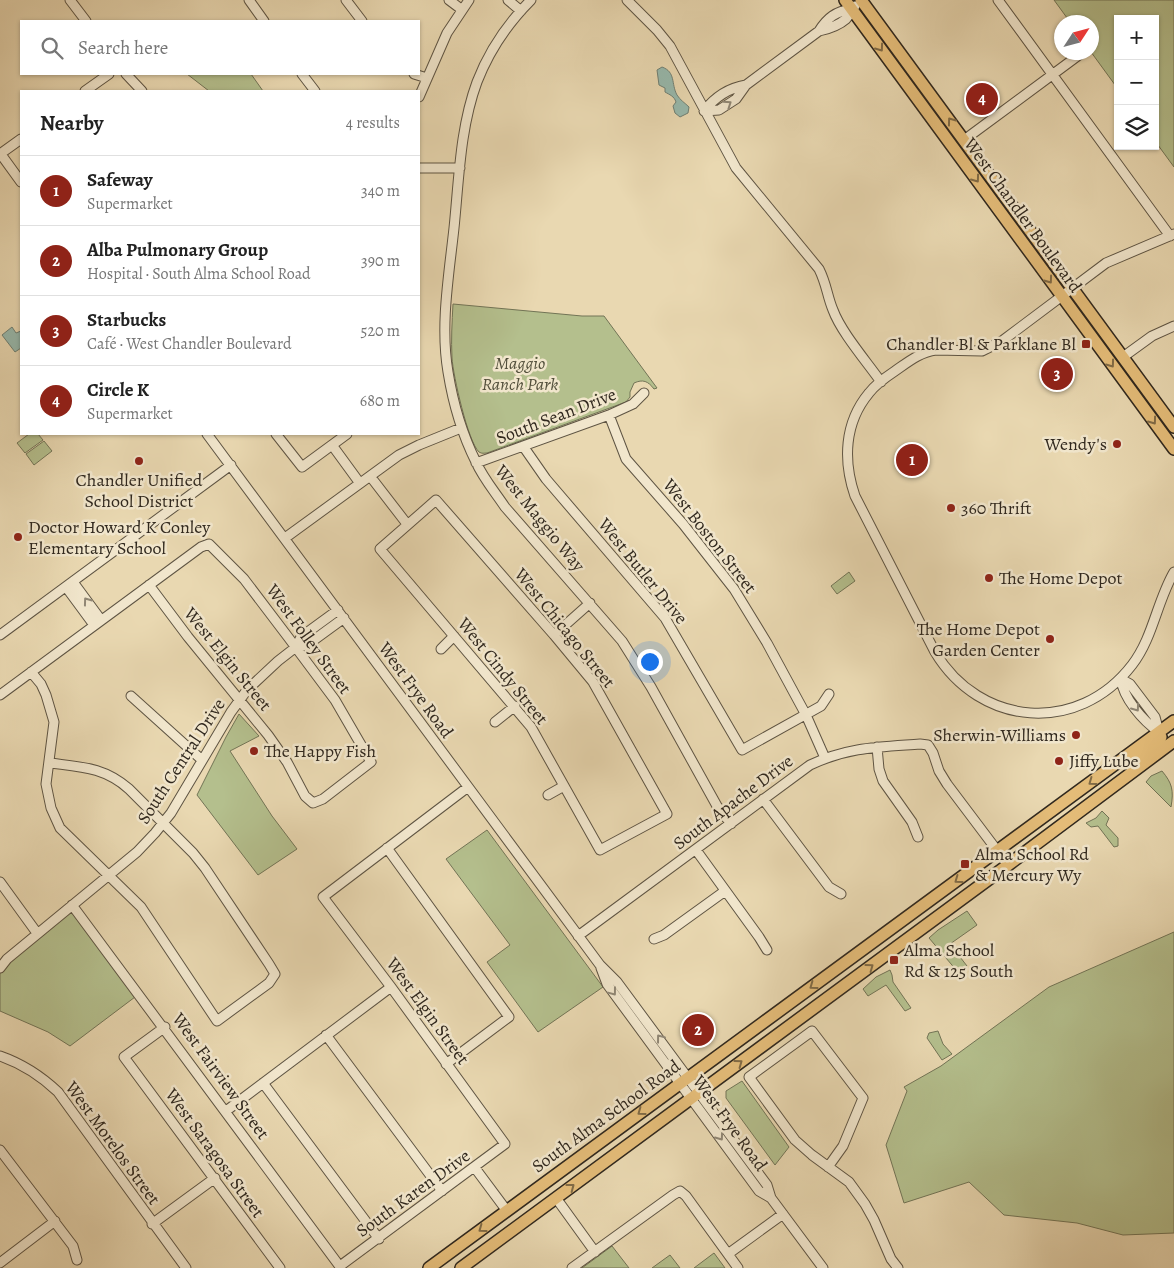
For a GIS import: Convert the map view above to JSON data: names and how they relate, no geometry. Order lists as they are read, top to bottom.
{
  "streets": {
    "main road": ["West Chandler Boulevard", "South Alma School Road"],
    "street": [
      "South Sean Drive",
      "West Maggio Way",
      "West Boston Street",
      "West Butler Drive",
      "West Chicago Street",
      "West Folley Street",
      "West Elgin Street",
      "West Cindy Street",
      "West Frye Road",
      "South Central Drive",
      "South Apache Drive",
      "West Fairview Street",
      "West Morelos Street",
      "West Saragosa Street",
      "South Karen Drive"
    ]
  },
  "crossings": [
    ["South Sean Drive", "West Maggio Way"],
    ["South Sean Drive", "West Boston Street"],
    ["South Sean Drive", "West Butler Drive"],
    ["West Maggio Way", "South Apache Drive"],
    ["West Boston Street", "West Butler Drive"],
    ["West Boston Street", "South Apache Drive"],
    ["West Chicago Street", "West Cindy Street"],
    ["West Folley Street", "West Elgin Street"],
    ["West Folley Street", "South Central Drive"],
    ["West Elgin Street", "South Central Drive"],
    ["West Elgin Street", "South Karen Drive"],
    ["West Frye Road", "South Central Drive"],
    ["West Frye Road", "South Apache Drive"],
    ["West Frye Road", "South Alma School Road"],
    ["South Central Drive", "West Fairview Street"],
    ["South Apache Drive", "South Alma School Road"],
    ["West Fairview Street", "West Saragosa Street"],
    ["West Fairview Street", "South Karen Drive"]
  ],
  "parks": ["Maggio Ranch Park"],
  "places": {
    "transit": ["Chandler Bl & Parklane Bl", "Alma School Rd & Mercury Wy", "Alma School Rd & 125 South"],
    "other": [
      "Wendy's",
      "Chandler Unified School District",
      "360 Thrift",
      "Doctor Howard K Conley Elementary School",
      "The Home Depot",
      "The Home Depot Garden Center",
      "Sherwin-Williams",
      "The Happy Fish",
      "Jiffy Lube"
    ]
  },
  "north": "top right",
  "page": {
    "map_buttons": ["+", "−"],
    "search": "Search here",
    "pins": [
      "4",
      "3",
      "1",
      "2"
    ],
    "heading": ["Nearby", "4 results"],
    "list": [
      {
        "mark": "1",
        "name": "Safeway",
        "note": "Supermarket",
        "value": "340 m"
      },
      {
        "mark": "2",
        "name": "Alba Pulmonary Group",
        "note": "Hospital · South Alma School Road",
        "value": "390 m"
      },
      {
        "mark": "3",
        "name": "Starbucks",
        "note": "Café · West Chandler Boulevard",
        "value": "520 m"
      },
      {
        "mark": "4",
        "name": "Circle K",
        "note": "Supermarket",
        "value": "680 m"
      }
    ]
  }
}
